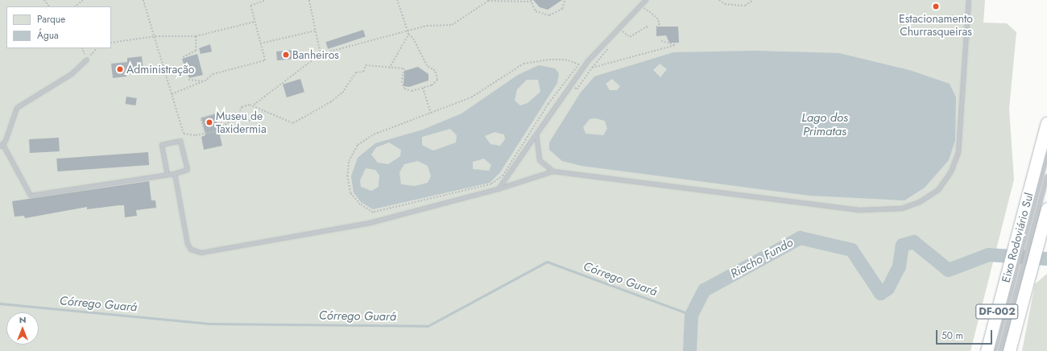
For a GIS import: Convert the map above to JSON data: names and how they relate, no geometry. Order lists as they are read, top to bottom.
{
  "streets": {
    "highway": ["Eixo Rodoviário Sul", "DF-002"]
  },
  "water": ["Lago dos Primatas", "Riacho Fundo", "Córrego Guará"],
  "places": [
    "Estacionamento Churrasqueiras",
    "Banheiros",
    "Administração",
    "Museu de Taxidermia"
  ],
  "legend": ["Parque", "Água"],
  "scale_bar": "50 m",
  "north": "top"
}
